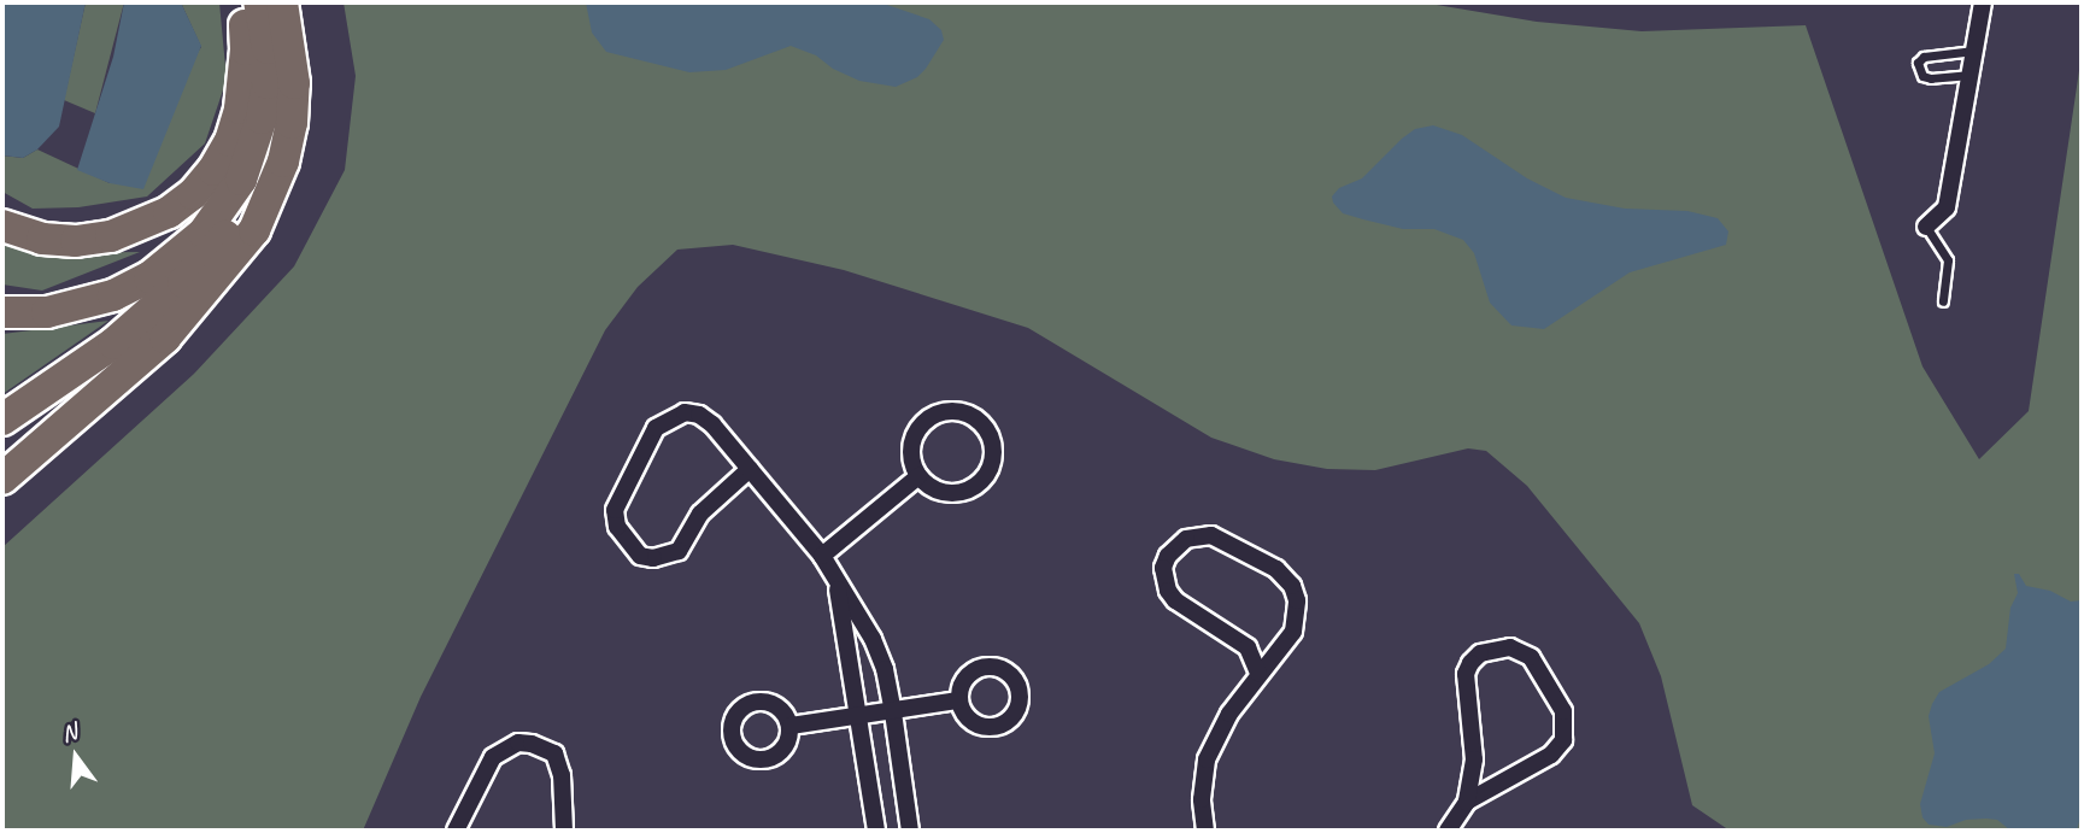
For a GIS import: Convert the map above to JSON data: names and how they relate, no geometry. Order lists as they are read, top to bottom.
{
  "north": "top"
}
